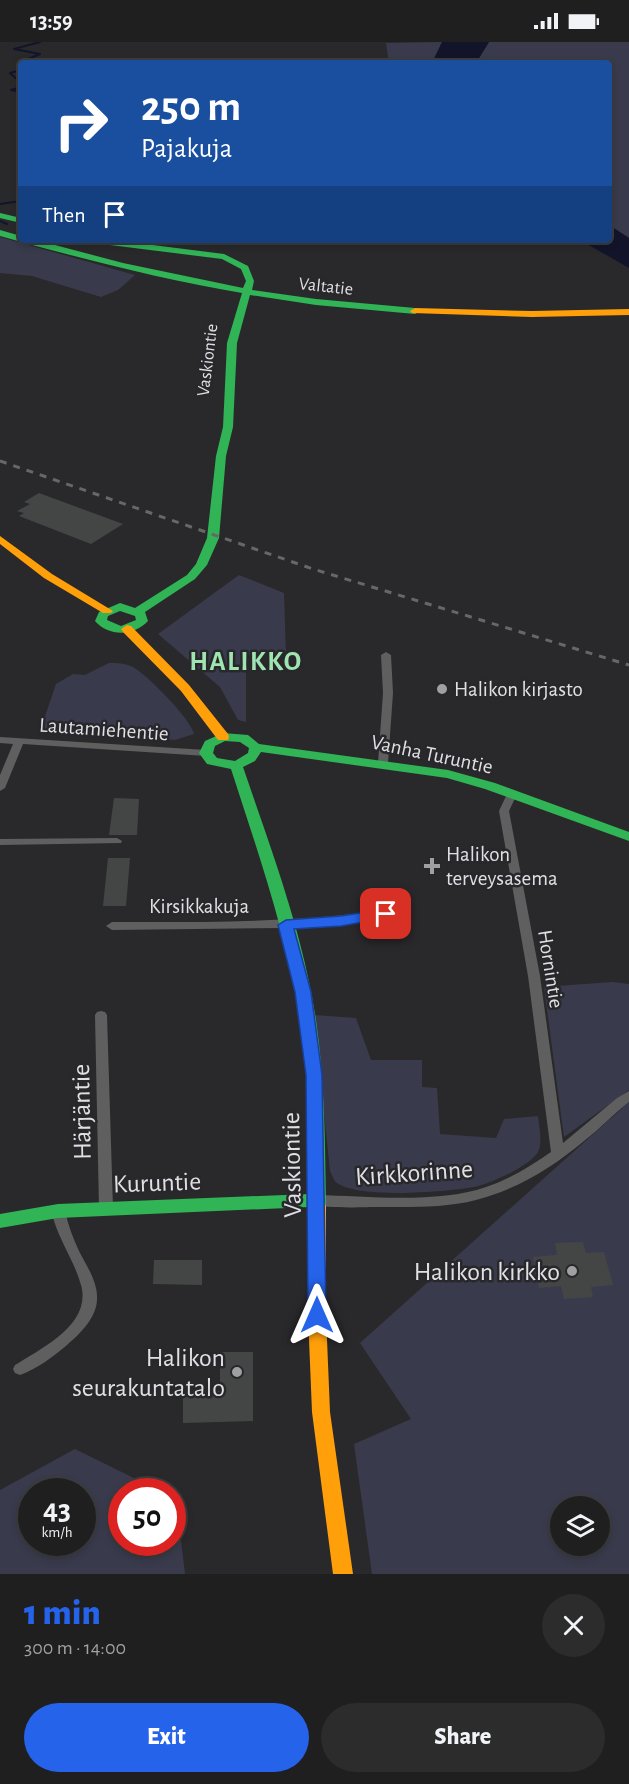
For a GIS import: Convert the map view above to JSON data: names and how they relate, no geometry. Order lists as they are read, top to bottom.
{
  "streets": {
    "main road": [
      "Valtatie",
      "Vaskiontie",
      "Vanha Turuntie",
      "Kuruntie"
    ],
    "street": [
      "Lautamiehentie",
      "Kirsikkakuja",
      "Hornintie",
      "Härjäntie",
      "Kirkkorinne"
    ]
  },
  "crossings": [
    ["Valtatie", "Vaskiontie"],
    ["Vaskiontie", "Kirsikkakuja"],
    ["Vaskiontie", "Kirkkorinne"],
    ["Vaskiontie", "Kuruntie"],
    ["Vanha Turuntie", "Hornintie"],
    ["Hornintie", "Kirkkorinne"],
    ["Härjäntie", "Kuruntie"],
    ["Kirkkorinne", "Kuruntie"]
  ],
  "districts": ["HALIKKO"],
  "places": {
    "other": ["Halikon kirjasto", "Halikon kirkko", "Halikon seurakuntatalo"],
    "health": ["Halikon terveysasema"]
  },
  "page": {
    "status": "13:59",
    "turn": ["250 m", "Pajakuja"],
    "then": "Then",
    "speed": "43 km/h",
    "limit": "50",
    "heading": ["1 min", "300 m · 14:00"],
    "buttons": ["Exit", "Share"]
  }
}
